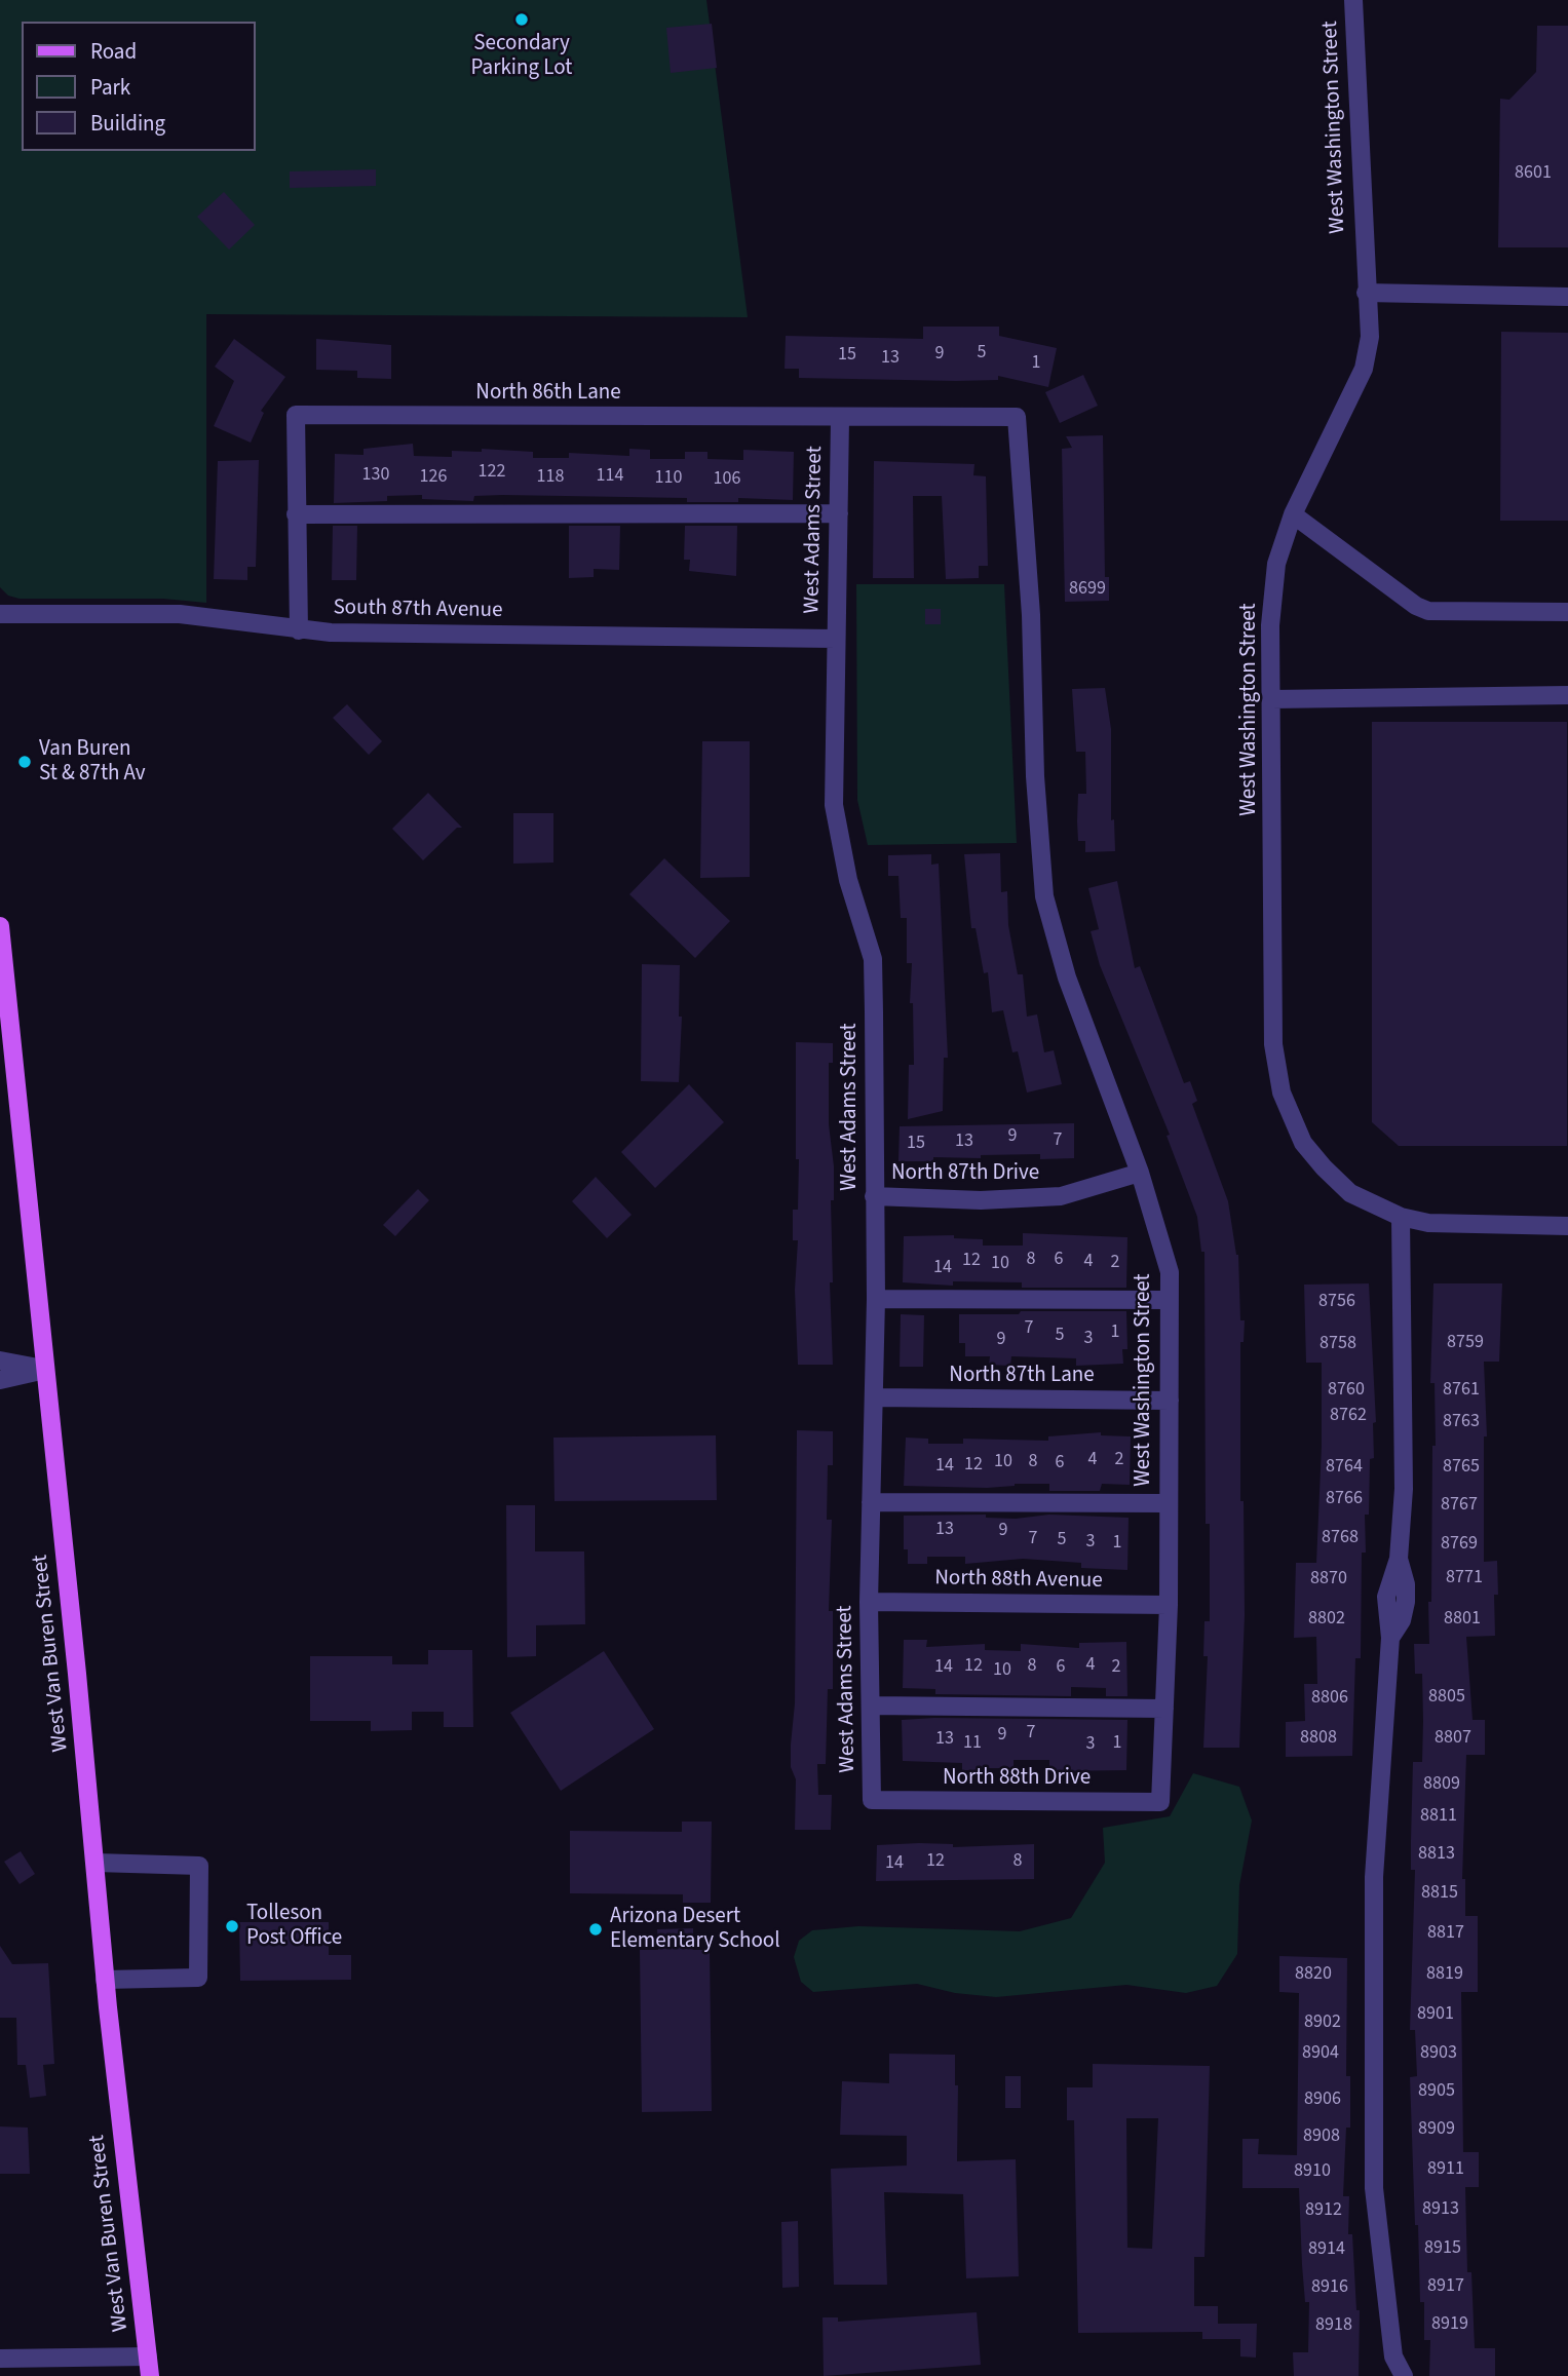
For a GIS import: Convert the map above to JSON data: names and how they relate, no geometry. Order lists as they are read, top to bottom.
{
  "streets": {
    "main road": ["West Van Buren Street"],
    "street": [
      "West Washington Street",
      "North 86th Lane",
      "West Adams Street",
      "South 87th Avenue",
      "North 87th Drive",
      "North 87th Lane",
      "North 88th Avenue",
      "North 88th Drive"
    ]
  },
  "crossings": [
    ["West Washington Street", "North 86th Lane"],
    ["West Washington Street", "North 87th Drive"],
    ["West Washington Street", "North 87th Lane"],
    ["West Washington Street", "North 88th Avenue"],
    ["West Washington Street", "North 88th Drive"],
    ["North 86th Lane", "West Adams Street"],
    ["North 86th Lane", "South 87th Avenue"],
    ["West Adams Street", "South 87th Avenue"],
    ["West Adams Street", "North 87th Drive"],
    ["West Adams Street", "North 87th Lane"],
    ["West Adams Street", "North 88th Avenue"],
    ["West Adams Street", "North 88th Drive"]
  ],
  "places": [
    "Secondary Parking Lot",
    "Van Buren St & 87th Av",
    "Tolleson Post Office",
    "Arizona Desert Elementary School"
  ],
  "house_numbers": [
    "8601",
    "5",
    "9",
    "15",
    "13",
    "1",
    "122",
    "130",
    "114",
    "126",
    "118",
    "110",
    "106",
    "8699",
    "9",
    "7",
    "13",
    "15",
    "8",
    "6",
    "12",
    "4",
    "2",
    "10",
    "14",
    "8756",
    "7",
    "1",
    "5",
    "3",
    "9",
    "8759",
    "8758",
    "8760",
    "8761",
    "8762",
    "8763",
    "4",
    "2",
    "10",
    "8",
    "6",
    "12",
    "14",
    "8764",
    "8765",
    "8766",
    "8767",
    "13",
    "9",
    "8768",
    "7",
    "5",
    "3",
    "1",
    "8769",
    "8771",
    "8870",
    "8802",
    "8801",
    "4",
    "12",
    "8",
    "14",
    "6",
    "2",
    "10",
    "8805",
    "8806",
    "7",
    "9",
    "8808",
    "8807",
    "13",
    "11",
    "1",
    "3",
    "8809",
    "8811",
    "8813",
    "12",
    "8",
    "14",
    "8815",
    "8817",
    "8820",
    "8819",
    "8901",
    "8902",
    "8904",
    "8903",
    "8905",
    "8906",
    "8909",
    "8908",
    "8911",
    "8910",
    "8913",
    "8912",
    "8915",
    "8914",
    "8917",
    "8916",
    "8919",
    "8918"
  ],
  "legend": ["Road", "Park", "Building"]
}
